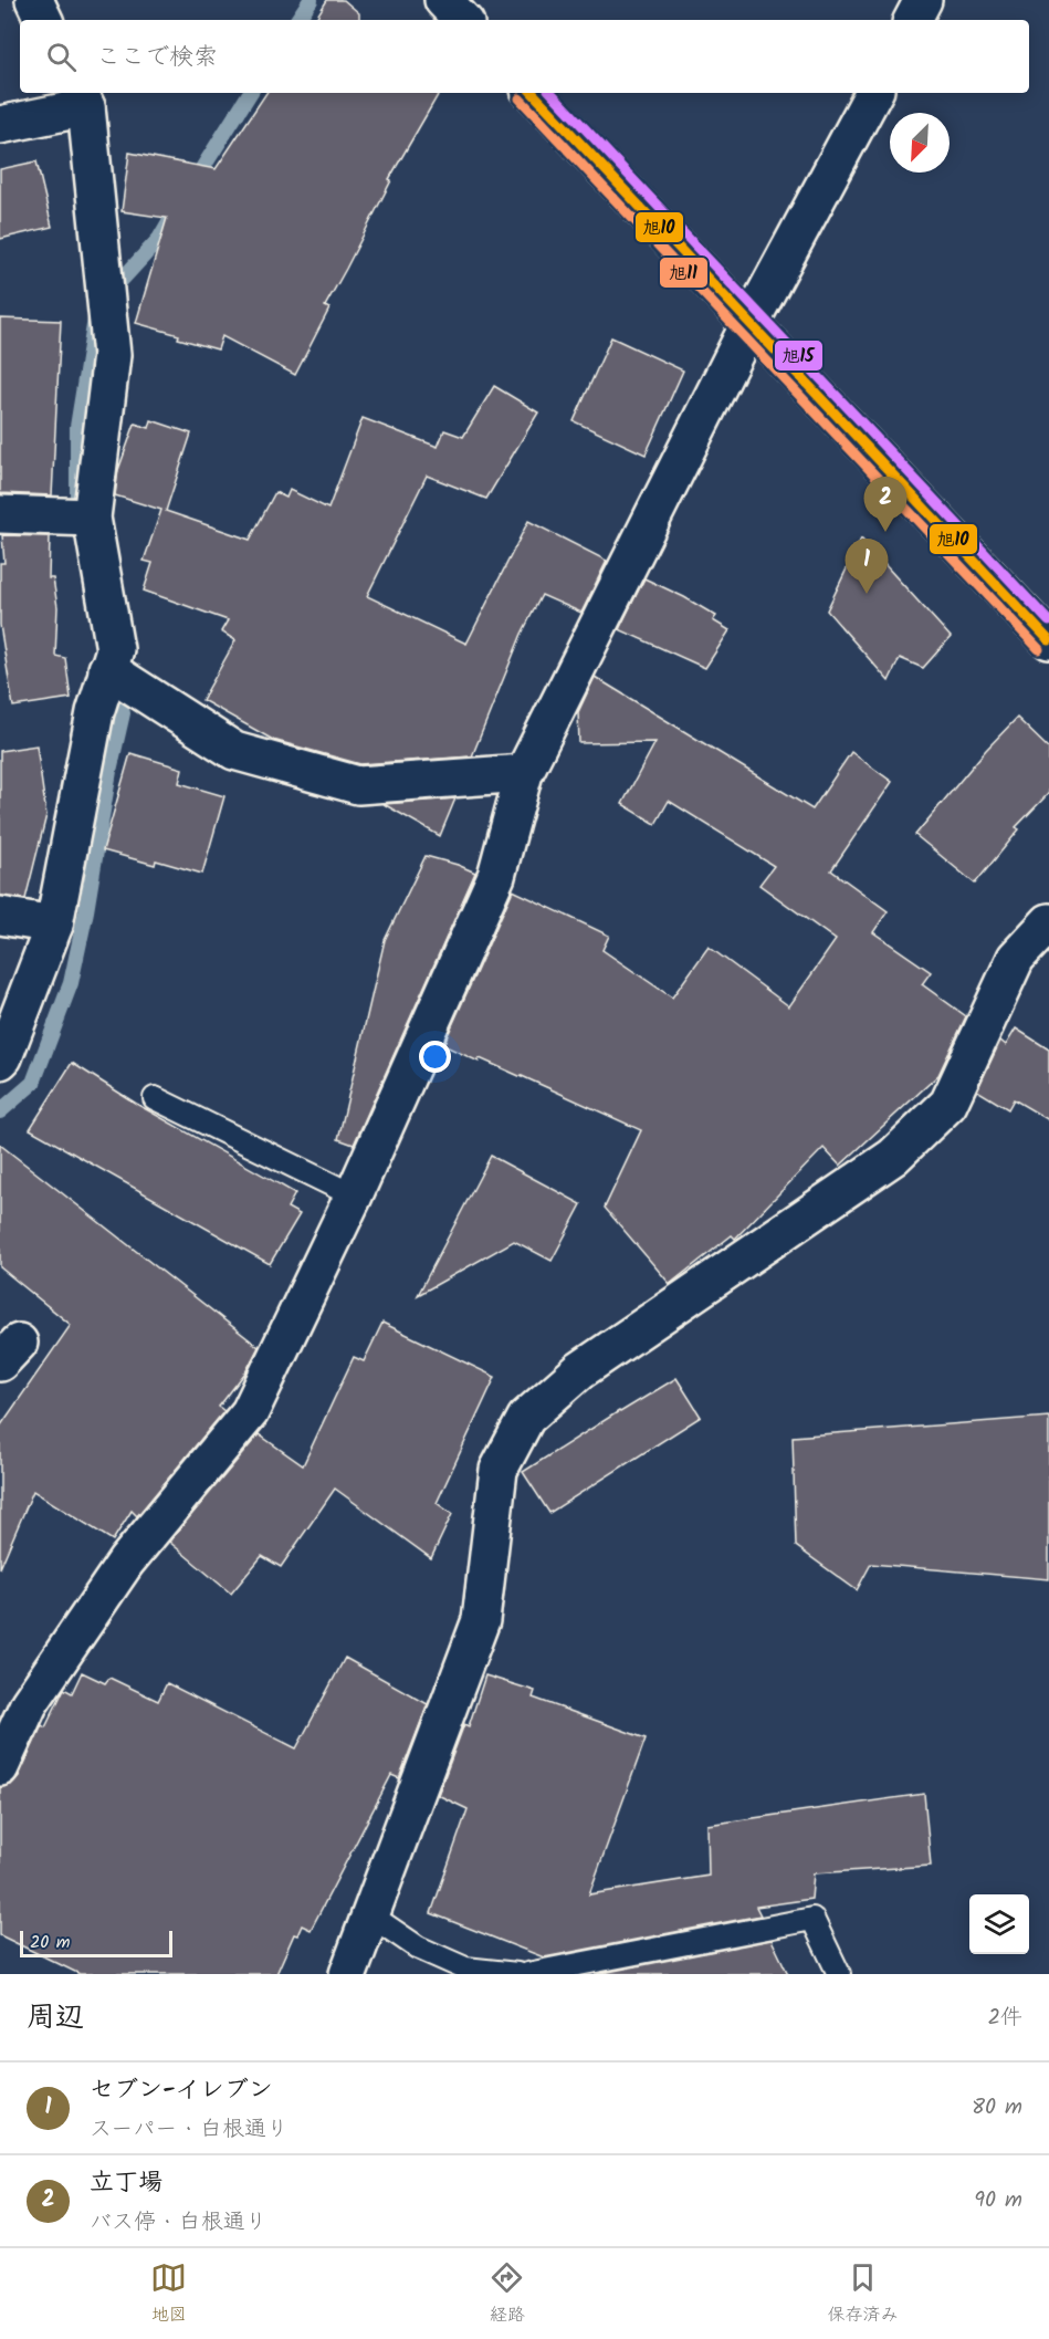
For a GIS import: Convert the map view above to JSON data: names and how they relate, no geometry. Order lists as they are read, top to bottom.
{
  "lines": ["transit line 旭10", "transit line 旭15", "transit line 旭11"],
  "scale_bar": "20 m",
  "north": "bottom left",
  "page": {
    "search": "ここで検索",
    "pins": ["2", "1"],
    "scale": "20 m",
    "heading": ["周辺", "2件"],
    "list": [
      {
        "mark": "1",
        "name": "セブン-イレブン",
        "note": "スーパー · 白根通り",
        "value": "80 m"
      },
      {
        "mark": "2",
        "name": "立丁場",
        "note": "バス停 · 白根通り",
        "value": "90 m"
      }
    ],
    "nav": ["地図", "経路", "保存済み"]
  }
}
